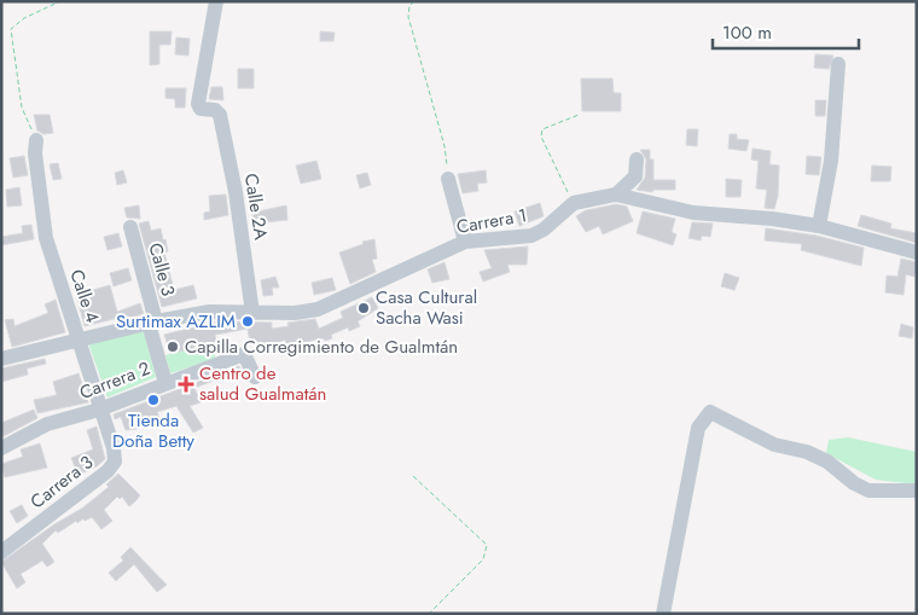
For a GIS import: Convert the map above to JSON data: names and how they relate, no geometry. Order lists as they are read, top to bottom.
{
  "streets": {
    "street": [
      "Calle 2A",
      "Carrera 1",
      "Calle 3",
      "Calle 4",
      "Carrera 2",
      "Carrera 3"
    ]
  },
  "crossings": [
    ["Calle 2A", "Carrera 1"],
    ["Carrera 1", "Calle 3"],
    ["Carrera 1", "Calle 4"],
    ["Calle 3", "Carrera 2"],
    ["Calle 4", "Carrera 2"],
    ["Calle 4", "Carrera 3"]
  ],
  "places": {
    "other": [
      "Casa Cultural Sacha Wasi",
      "Surtimax AZLIM",
      "Capilla Corregimiento de Gualmtán",
      "Tienda Doña Betty"
    ],
    "health": ["Centro de salud Gualmatán"]
  },
  "scale_bar": "100 m"
}
